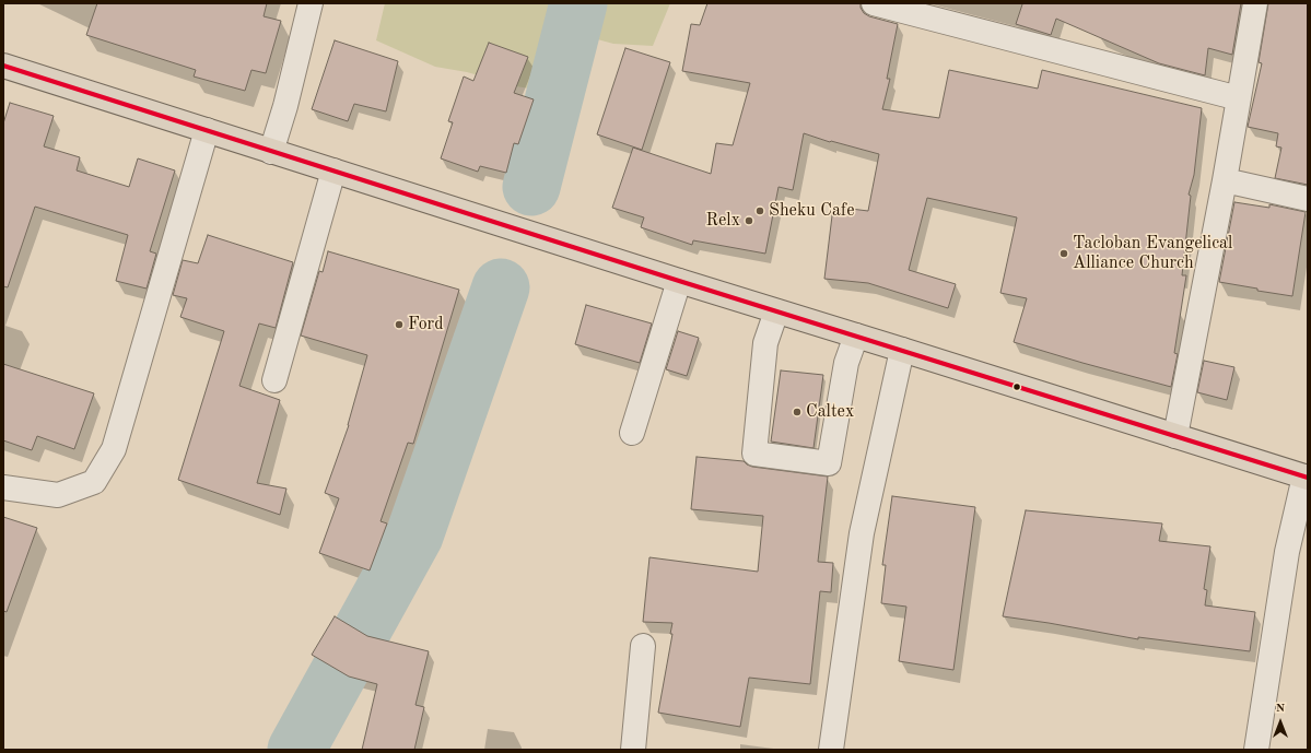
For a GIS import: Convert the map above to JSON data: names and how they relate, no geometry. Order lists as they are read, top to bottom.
{
  "places": [
    "Sheku Cafe",
    "Relx",
    "Tacloban Evangelical Alliance Church",
    "Ford",
    "Caltex"
  ],
  "north": "top"
}
